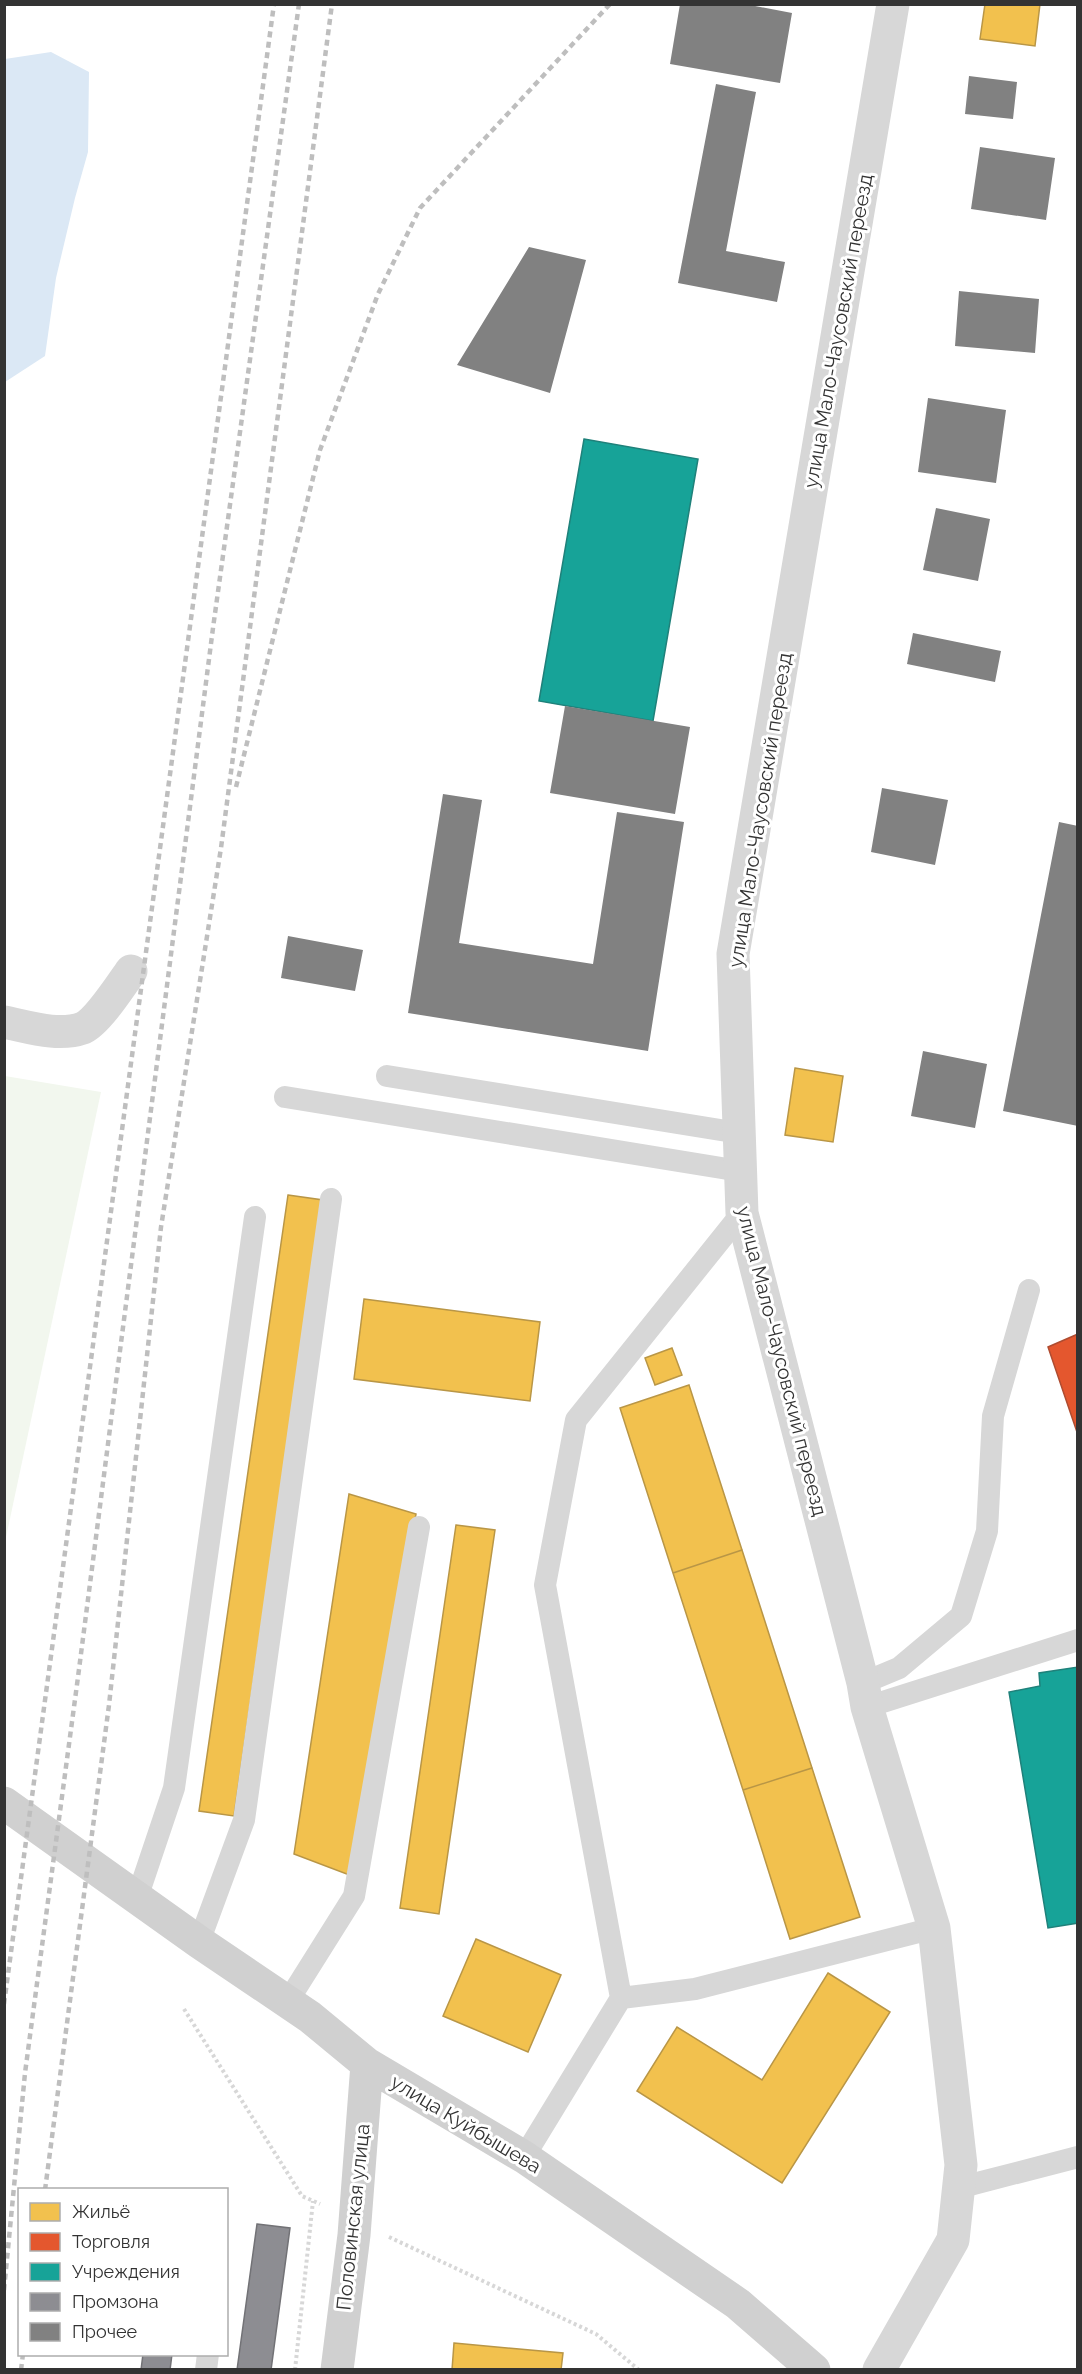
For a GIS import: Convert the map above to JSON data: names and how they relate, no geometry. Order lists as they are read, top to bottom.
{
  "streets": {
    "main road": ["улица Куйбышева", "Половинская улица"],
    "street": ["улица Мало-Чаусовский переезд"]
  },
  "crossings": [
    ["улица Куйбышева", "Половинская улица"]
  ],
  "legend": [
    "Жильё",
    "Торговля",
    "Учреждения",
    "Промзона",
    "Прочее"
  ]
}
